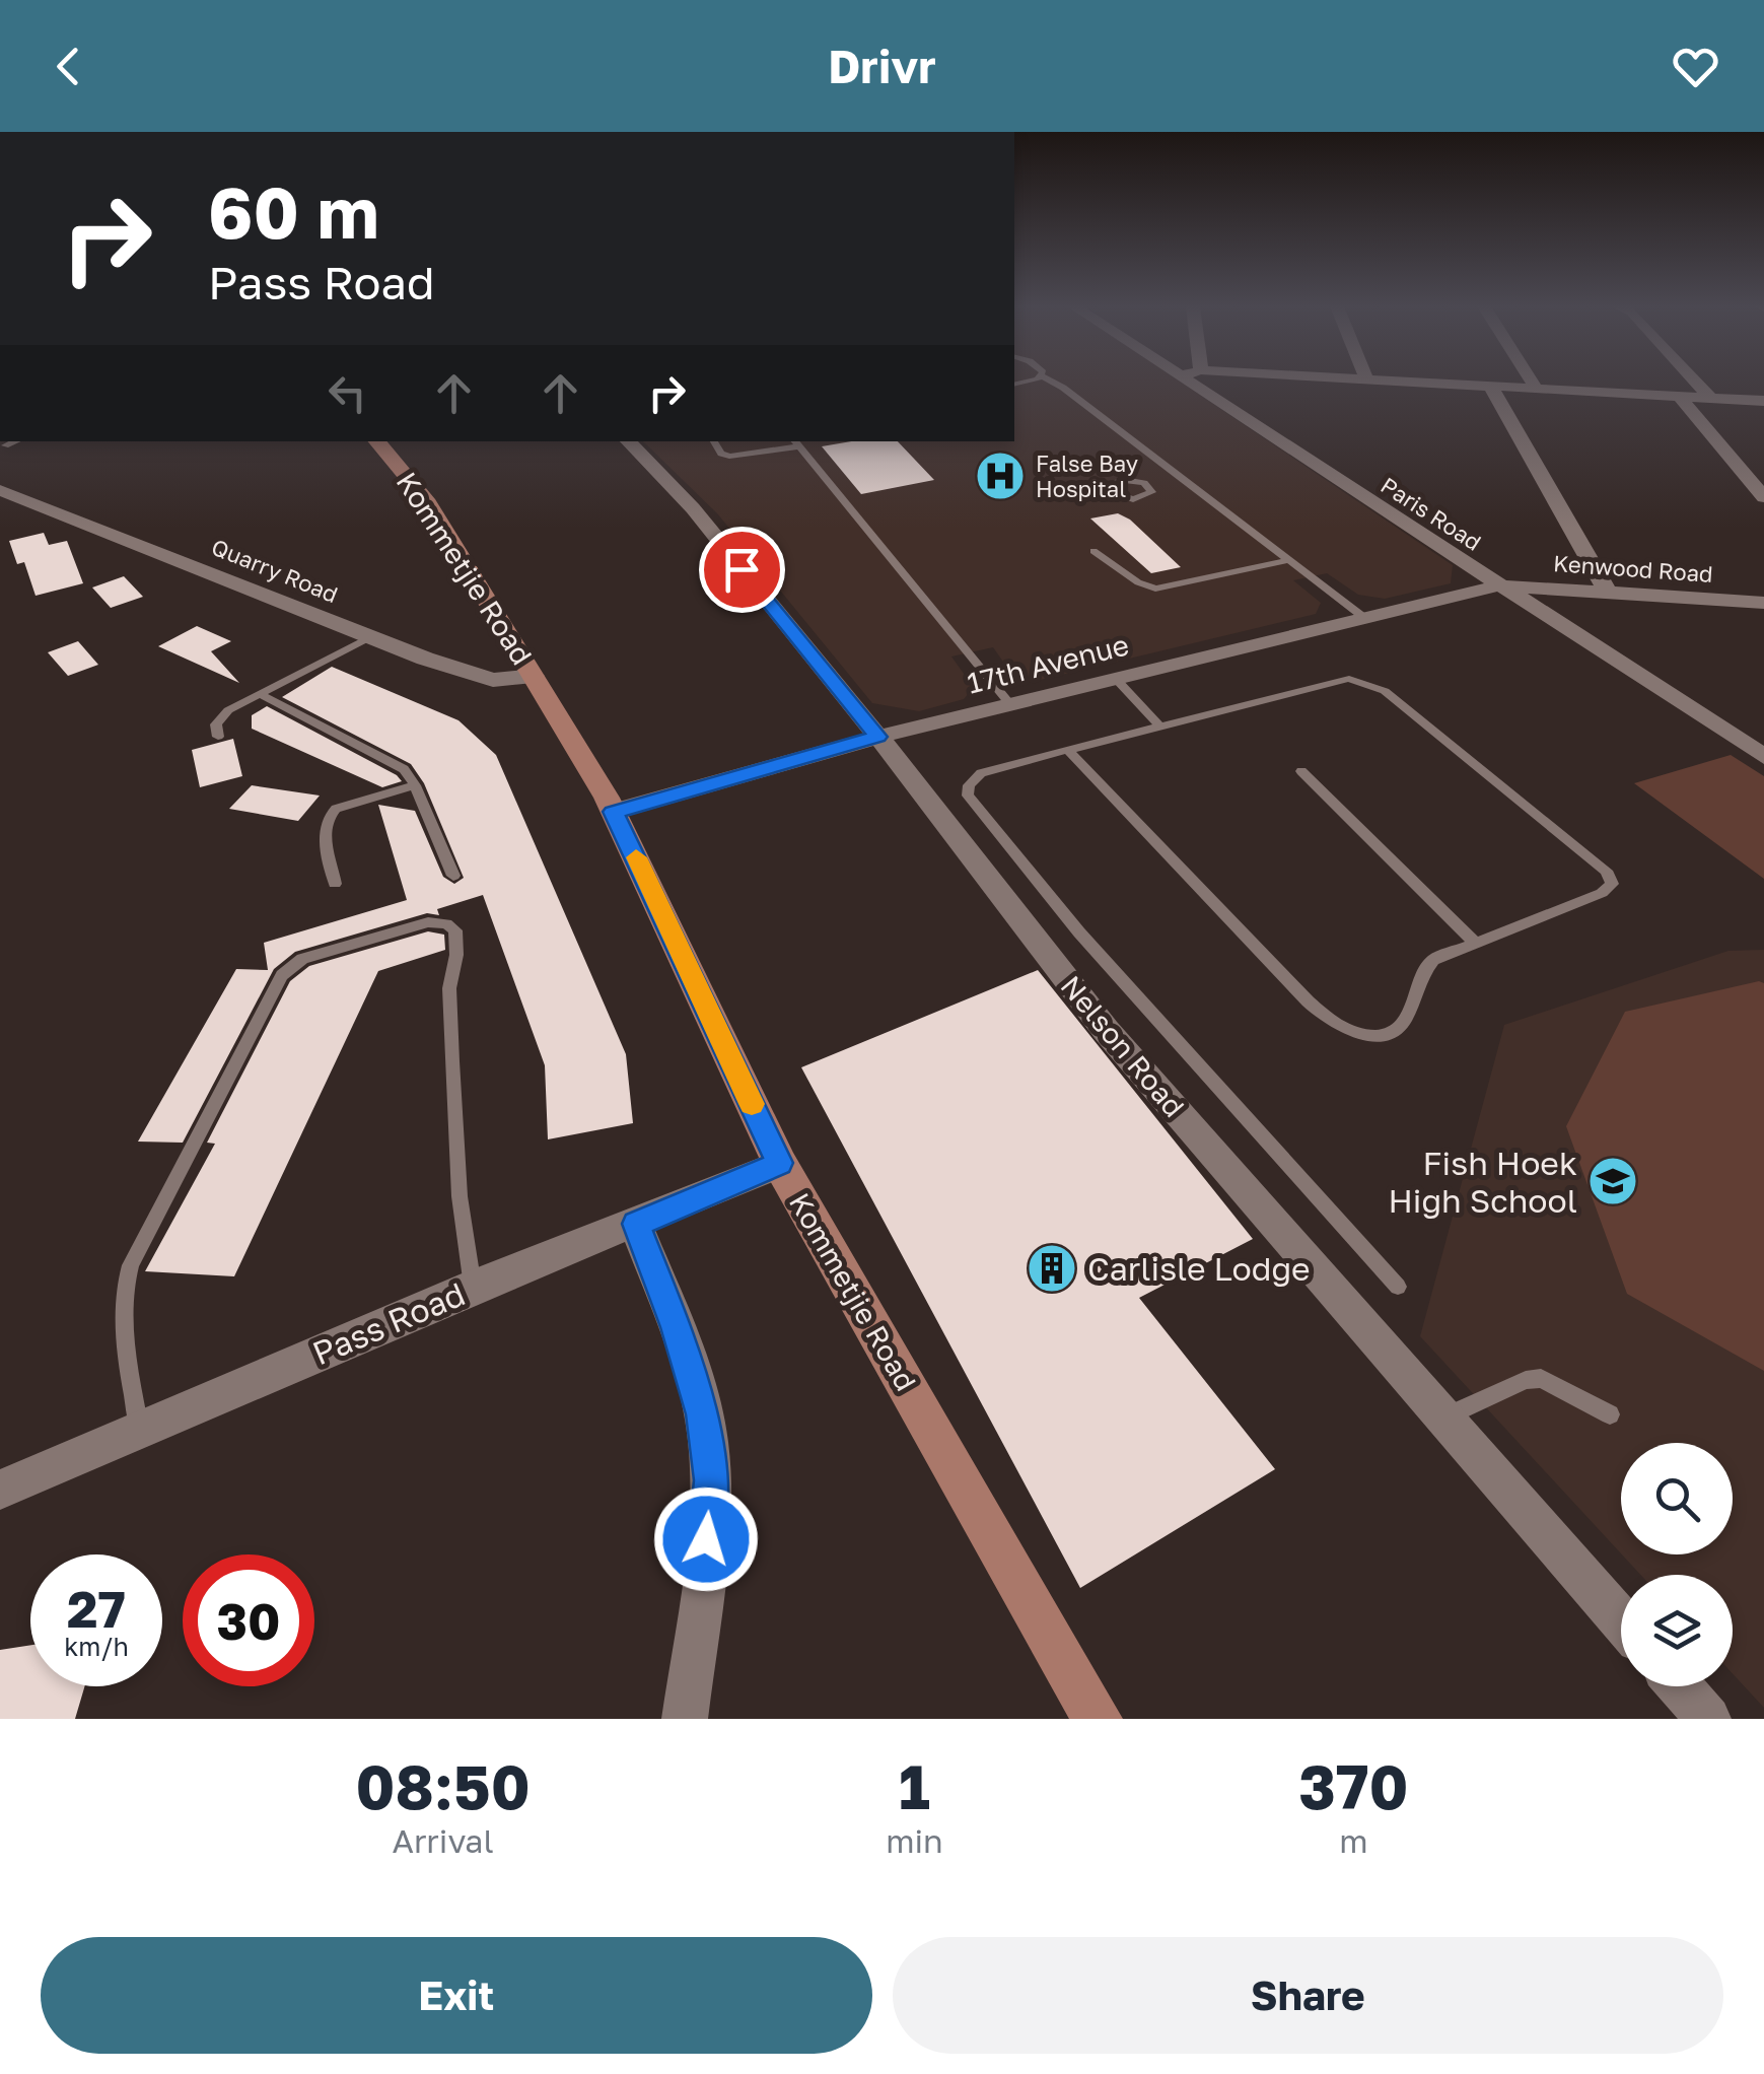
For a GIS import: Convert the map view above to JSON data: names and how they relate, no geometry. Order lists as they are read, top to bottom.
{
  "streets": {
    "main road": ["Kommetjie Road"],
    "street": [
      "Paris Road",
      "Kenwood Road",
      "Quarry Road",
      "17th Avenue",
      "Nelson Road",
      "Pass Road"
    ]
  },
  "crossings": [
    ["Paris Road", "Kenwood Road"],
    ["Paris Road", "17th Avenue"],
    ["Kommetjie Road", "Quarry Road"],
    ["Kommetjie Road", "17th Avenue"],
    ["Kommetjie Road", "Pass Road"],
    ["Kenwood Road", "17th Avenue"],
    ["17th Avenue", "Nelson Road"]
  ],
  "places": {
    "hospital": ["False Bay Hospital"],
    "school or university": ["Fish Hoek High School"],
    "building": ["Carlisle Lodge"]
  },
  "page": {
    "header": "Drivr",
    "turn": ["60 m", "Pass Road"],
    "speed": "27 km/h",
    "limit": "30",
    "eta": [
      "08:50",
      "Arrival",
      "1",
      "min",
      "370",
      "m"
    ],
    "buttons": ["Exit", "Share"]
  }
}
